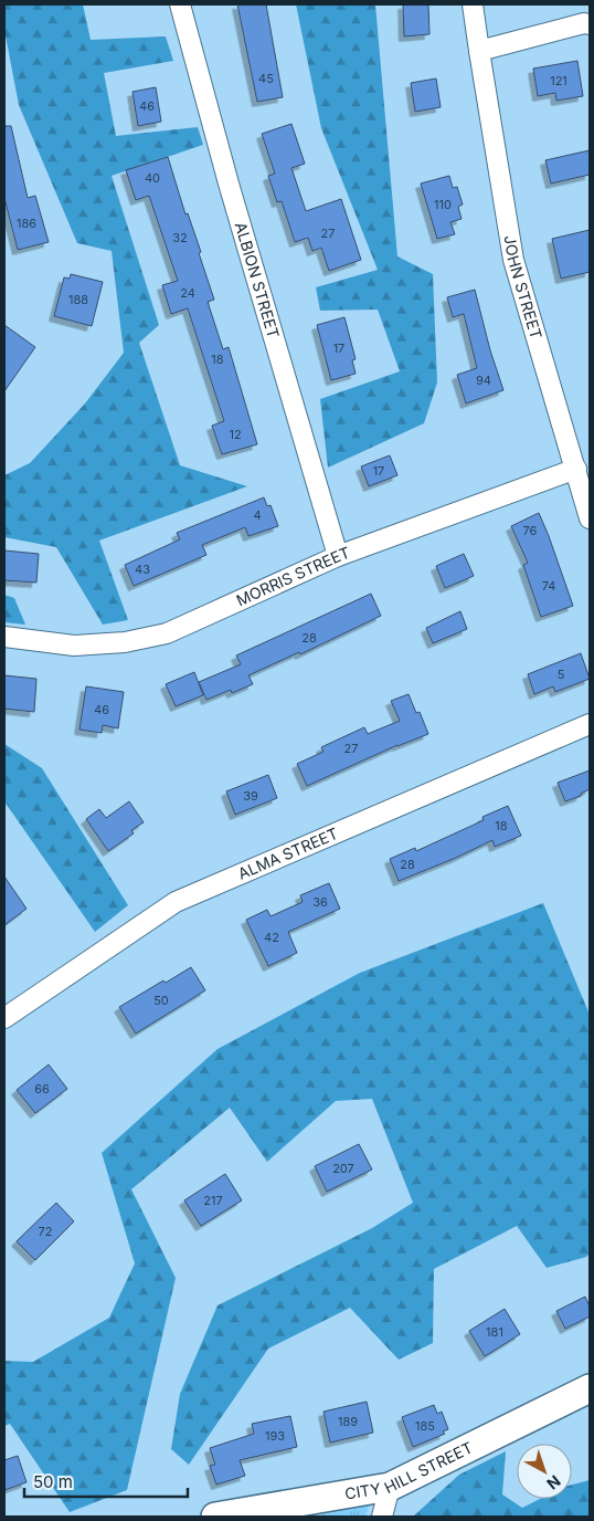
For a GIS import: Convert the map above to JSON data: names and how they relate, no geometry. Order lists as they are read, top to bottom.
{
  "streets": {
    "street": [
      "ALBION STREET",
      "JOHN STREET",
      "MORRIS STREET",
      "ALMA STREET",
      "CITY HILL STREET"
    ]
  },
  "crossings": [
    ["ALBION STREET", "MORRIS STREET"],
    ["JOHN STREET", "MORRIS STREET"]
  ],
  "house_numbers": [
    "45",
    "121",
    "46",
    "40",
    "110",
    "186",
    "27",
    "32",
    "24",
    "188",
    "17",
    "18",
    "94",
    "12",
    "17",
    "4",
    "76",
    "43",
    "74",
    "28",
    "5",
    "46",
    "27",
    "39",
    "18",
    "28",
    "36",
    "42",
    "50",
    "66",
    "207",
    "217",
    "72",
    "181",
    "189",
    "185",
    "193"
  ],
  "scale_bar": "50 m",
  "north": "bottom right"
}
